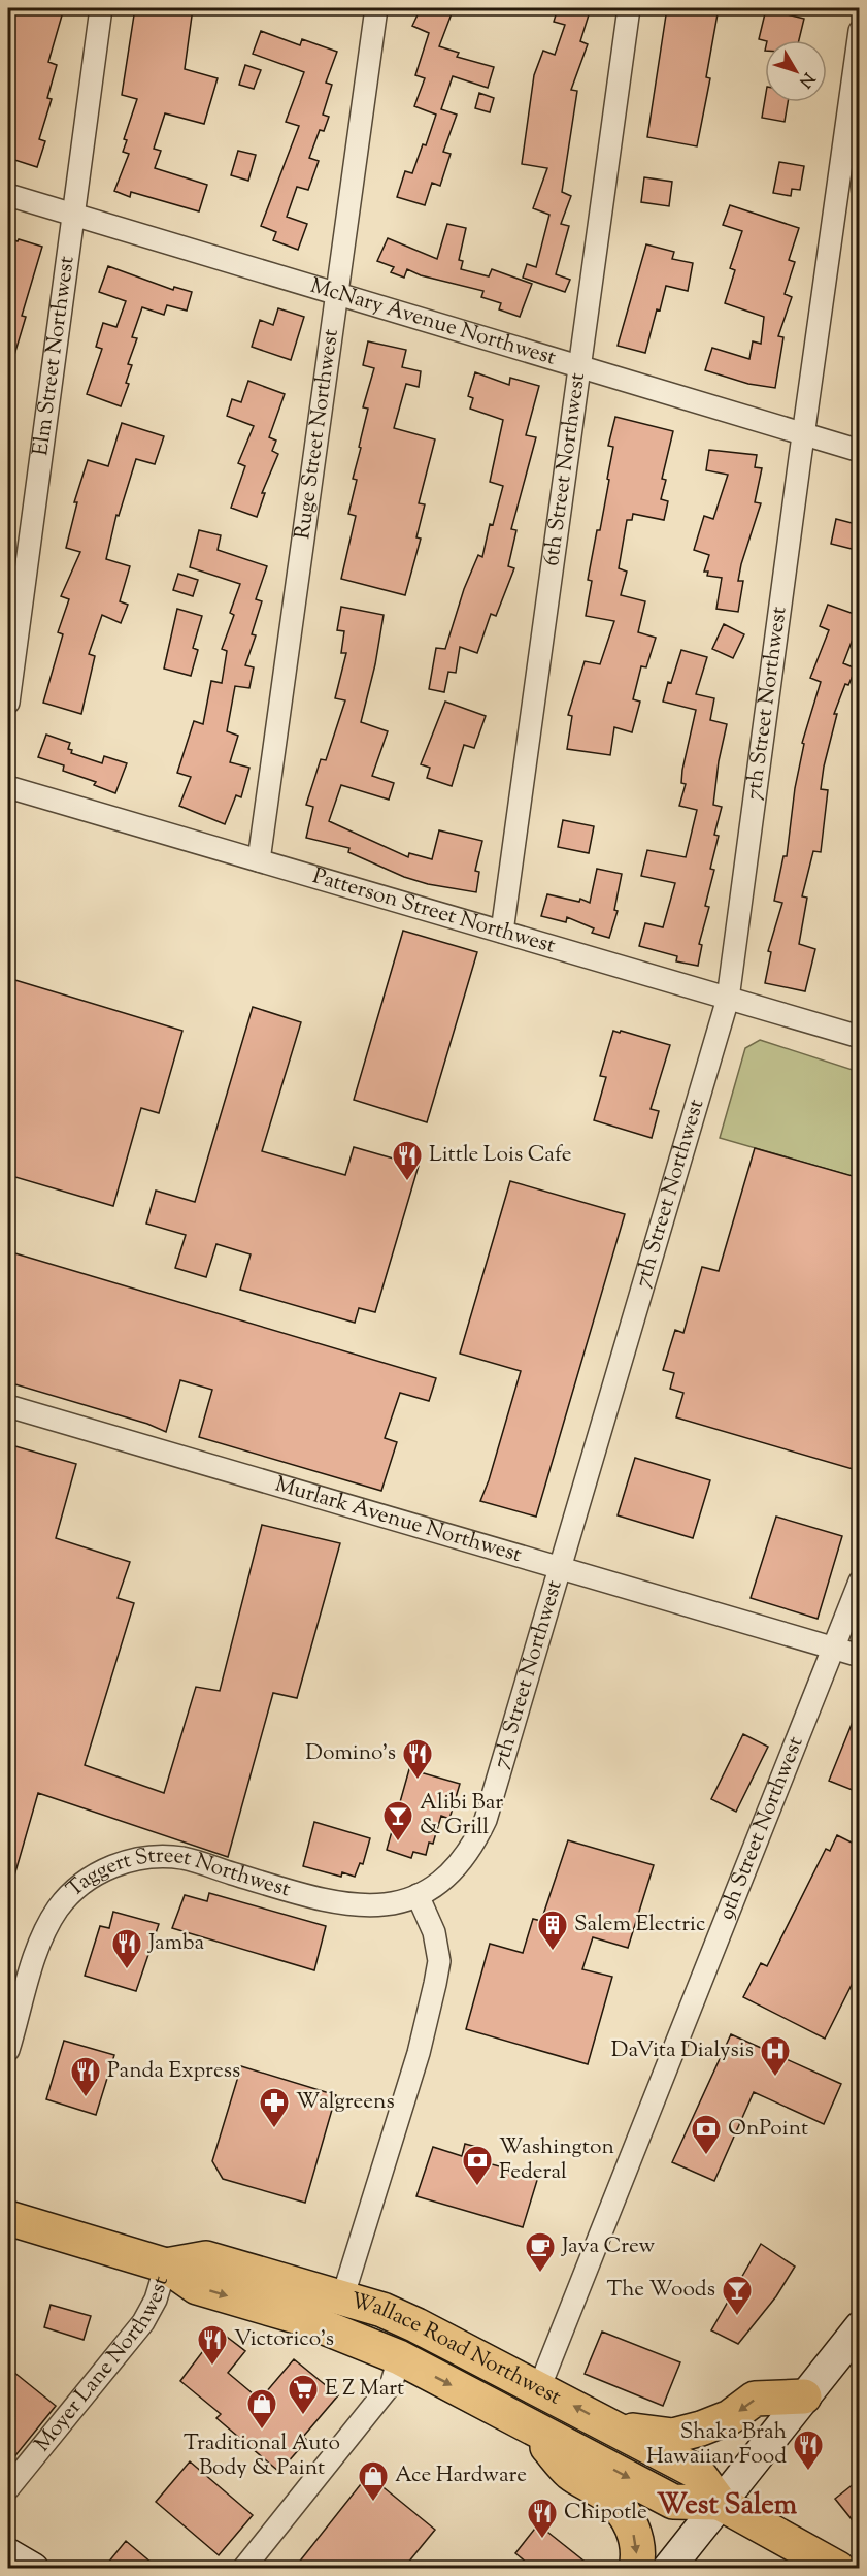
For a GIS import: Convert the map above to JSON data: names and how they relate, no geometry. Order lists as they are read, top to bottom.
{
  "streets": {
    "main road": ["Wallace Road Northwest"],
    "street": [
      "McNary Avenue Northwest",
      "Elm Street Northwest",
      "Ruge Street Northwest",
      "6th Street Northwest",
      "7th Street Northwest",
      "Patterson Street Northwest",
      "Murlark Avenue Northwest",
      "9th Street Northwest",
      "Taggert Street Northwest",
      "Moyer Lane Northwest"
    ]
  },
  "crossings": [
    ["McNary Avenue Northwest", "Elm Street Northwest"],
    ["McNary Avenue Northwest", "Ruge Street Northwest"],
    ["McNary Avenue Northwest", "6th Street Northwest"],
    ["McNary Avenue Northwest", "7th Street Northwest"],
    ["Ruge Street Northwest", "Patterson Street Northwest"],
    ["6th Street Northwest", "Patterson Street Northwest"],
    ["7th Street Northwest", "Patterson Street Northwest"],
    ["7th Street Northwest", "Murlark Avenue Northwest"],
    ["7th Street Northwest", "Taggert Street Northwest"],
    ["Murlark Avenue Northwest", "9th Street Northwest"],
    ["9th Street Northwest", "Wallace Road Northwest"],
    ["Wallace Road Northwest", "Moyer Lane Northwest"]
  ],
  "districts": ["West Salem"],
  "places": {
    "restaurant": [
      "Little Lois Cafe",
      "Domino's",
      "Jamba",
      "Panda Express",
      "Victorico's",
      "Shaka Brah Hawaiian Food",
      "Chipotle"
    ],
    "bar": ["Alibi Bar & Grill", "The Woods"],
    "building": ["Salem Electric"],
    "hospital": ["DaVita Dialysis"],
    "pharmacy": ["Walgreens"],
    "bank": ["OnPoint", "Washington Federal"],
    "cafe": ["Java Crew"],
    "supermarket": ["E Z Mart"],
    "shop": ["Traditional Auto Body & Paint", "Ace Hardware"]
  },
  "north": "bottom right"
}
